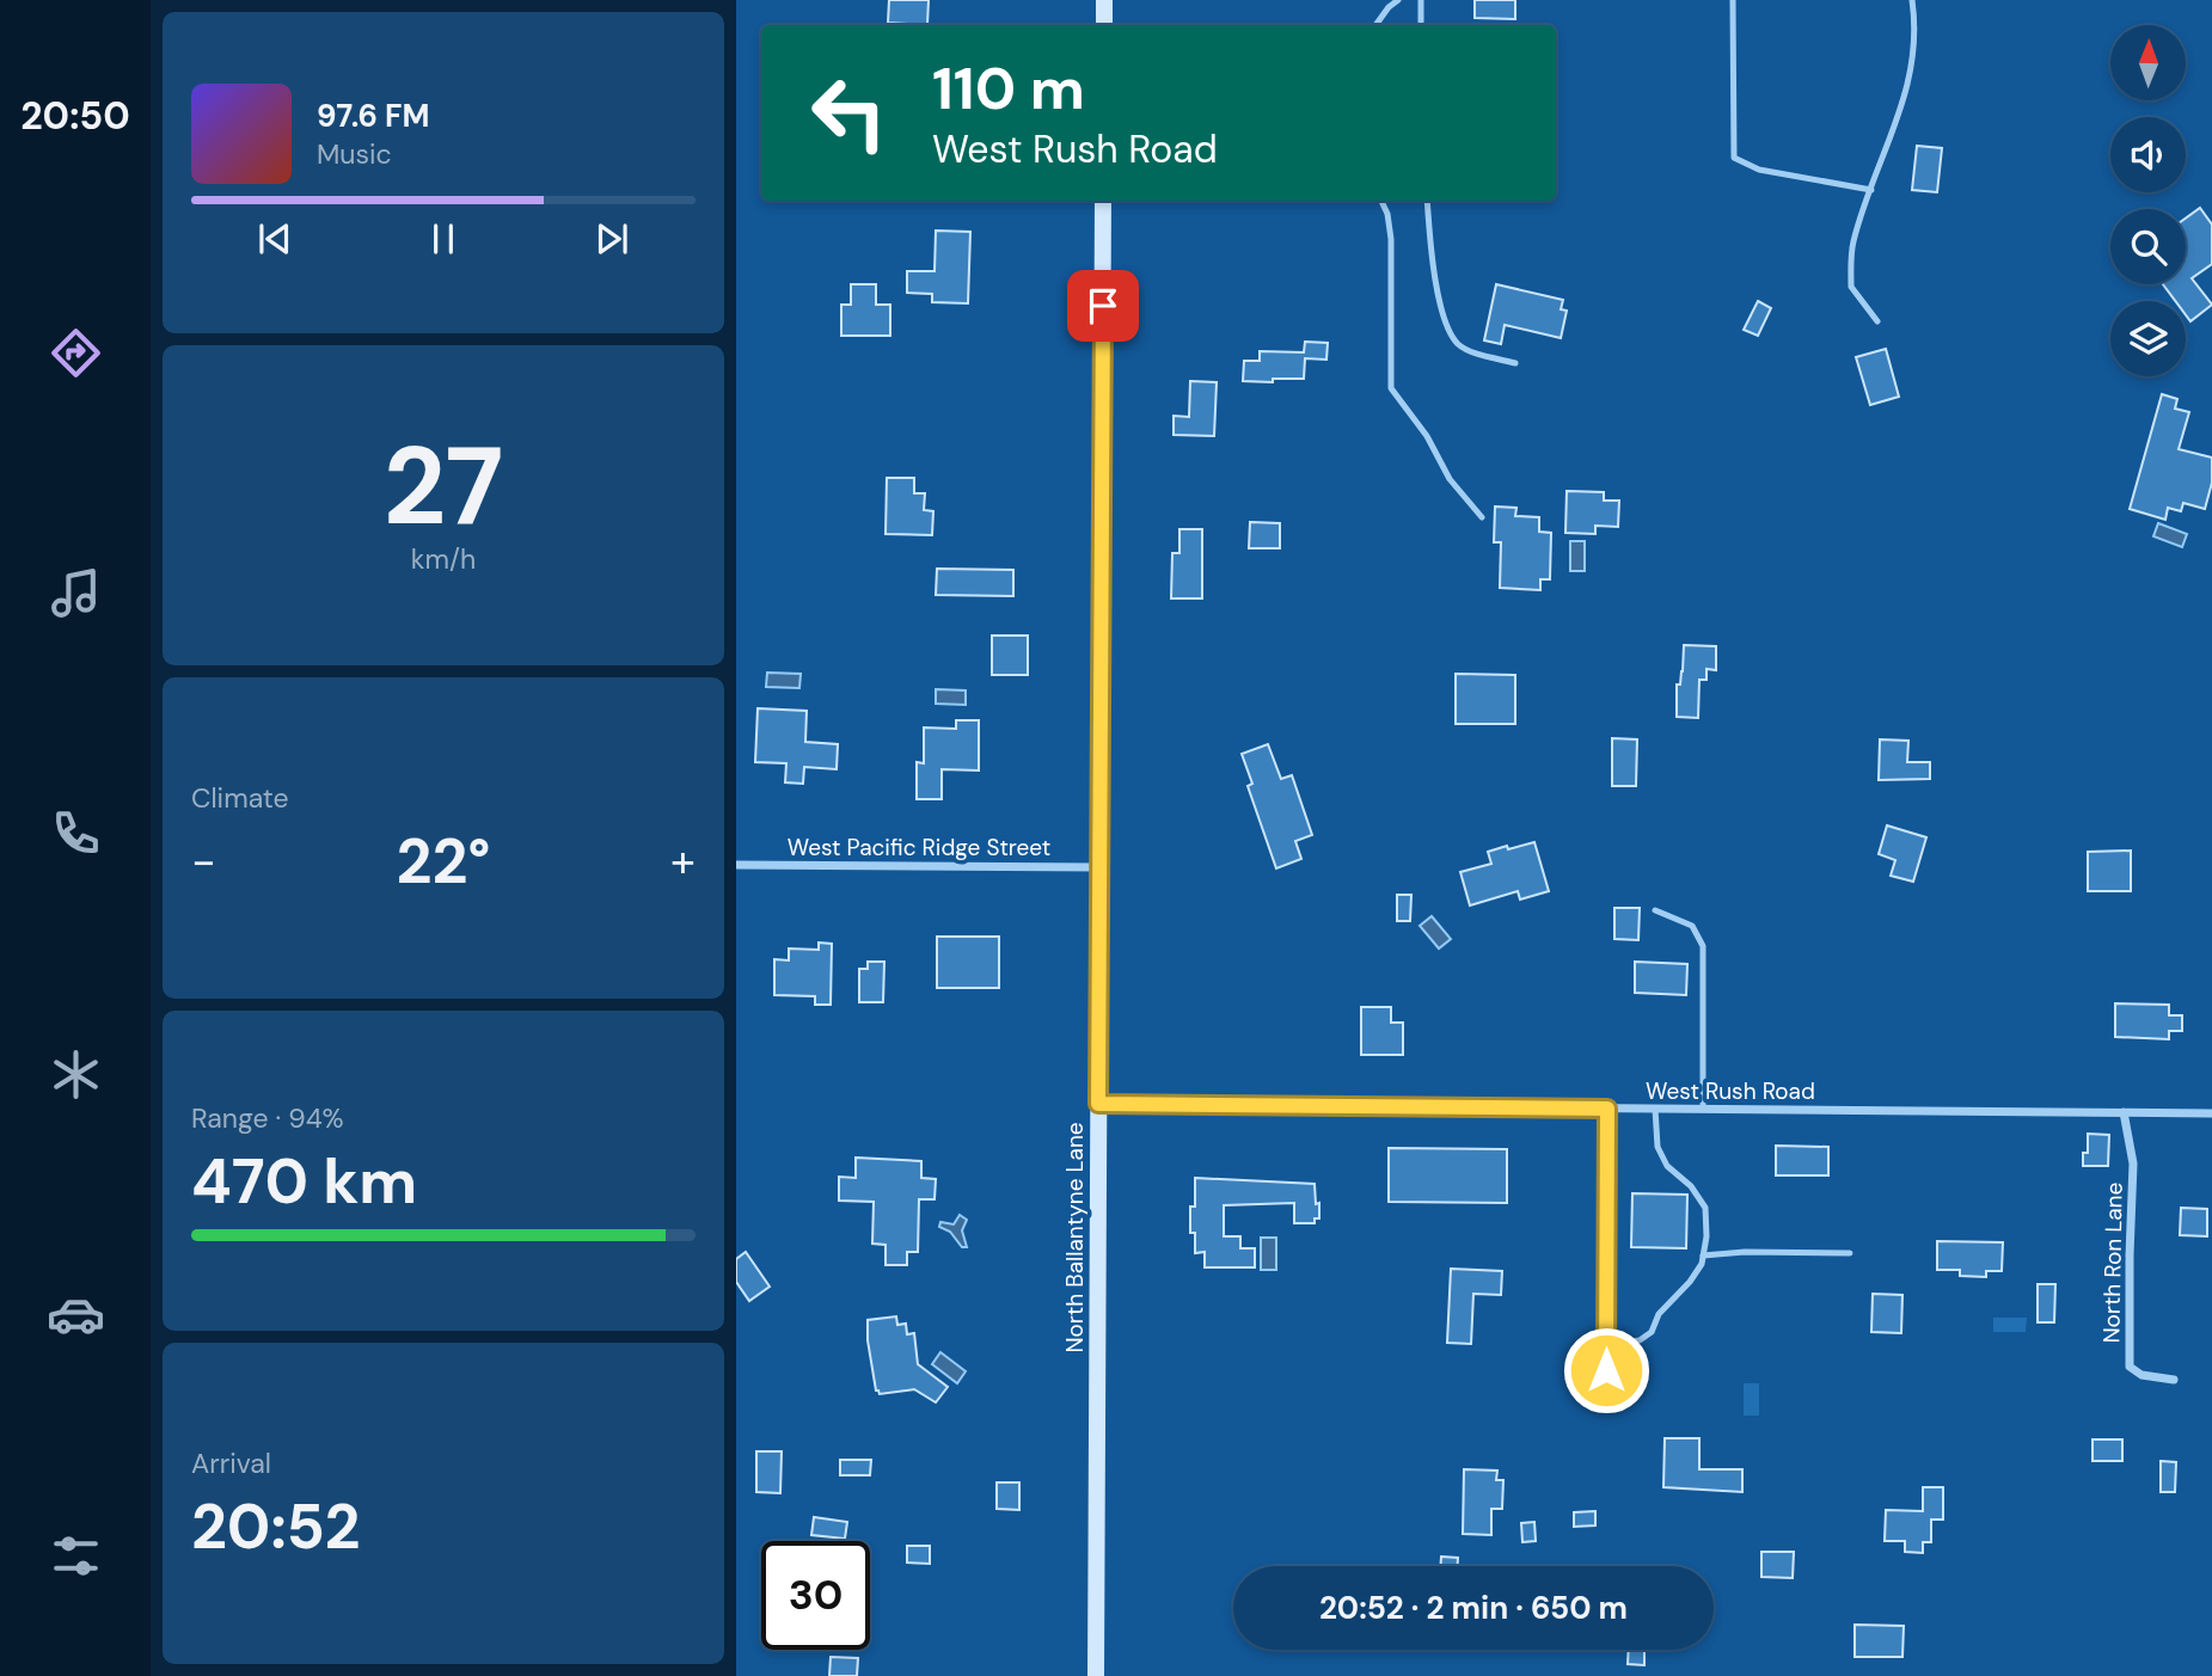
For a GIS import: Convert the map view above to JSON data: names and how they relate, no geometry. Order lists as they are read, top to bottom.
{
  "streets": {
    "street": [
      "West Pacific Ridge Street",
      "West Rush Road",
      "North Ballantyne Lane",
      "North Ron Lane"
    ]
  },
  "crossings": [
    ["West Pacific Ridge Street", "North Ballantyne Lane"],
    ["West Rush Road", "North Ballantyne Lane"],
    ["West Rush Road", "North Ron Lane"]
  ],
  "north": "top",
  "page": {
    "tabs": "20:50",
    "turn": ["110 m", "West Rush Road"],
    "song": ["97.6 FM", "Music"],
    "tile": [
      ["27", "km/h"],
      "Climate",
      ["Range · 94%", "470 km"],
      ["Arrival", "20:52"]
    ],
    "heat": ["−", "22°", "+"],
    "limit": "30",
    "trip": "20:52 · 2 min · 650 m"
  }
}
